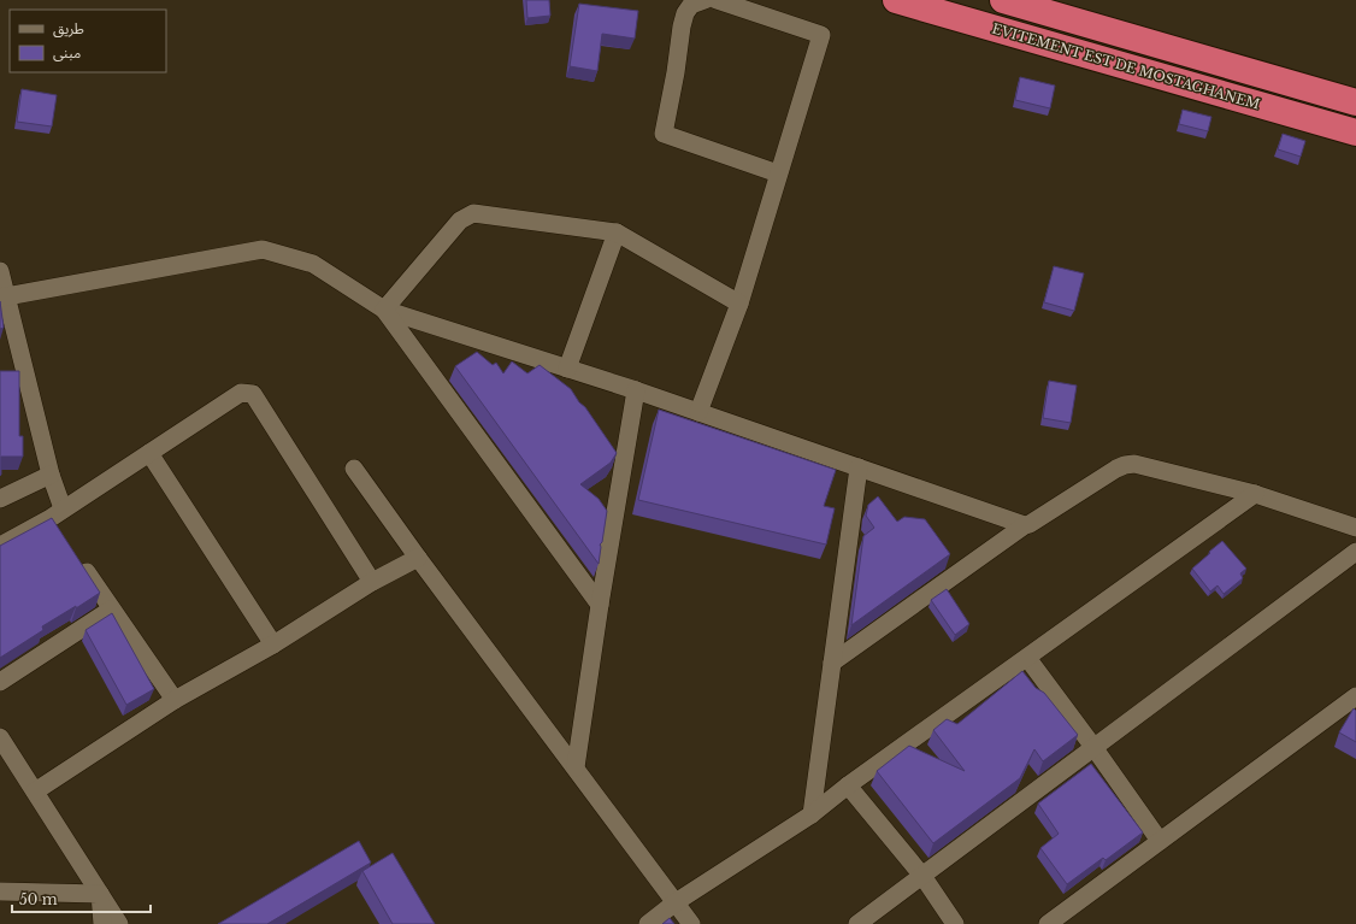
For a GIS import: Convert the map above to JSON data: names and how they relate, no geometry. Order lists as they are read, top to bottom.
{
  "streets": {
    "highway": ["EVITEMENT EST DE MOSTAGHANEM"]
  },
  "legend": ["طريق", "مبنى"],
  "scale_bar": "50 m"
}
